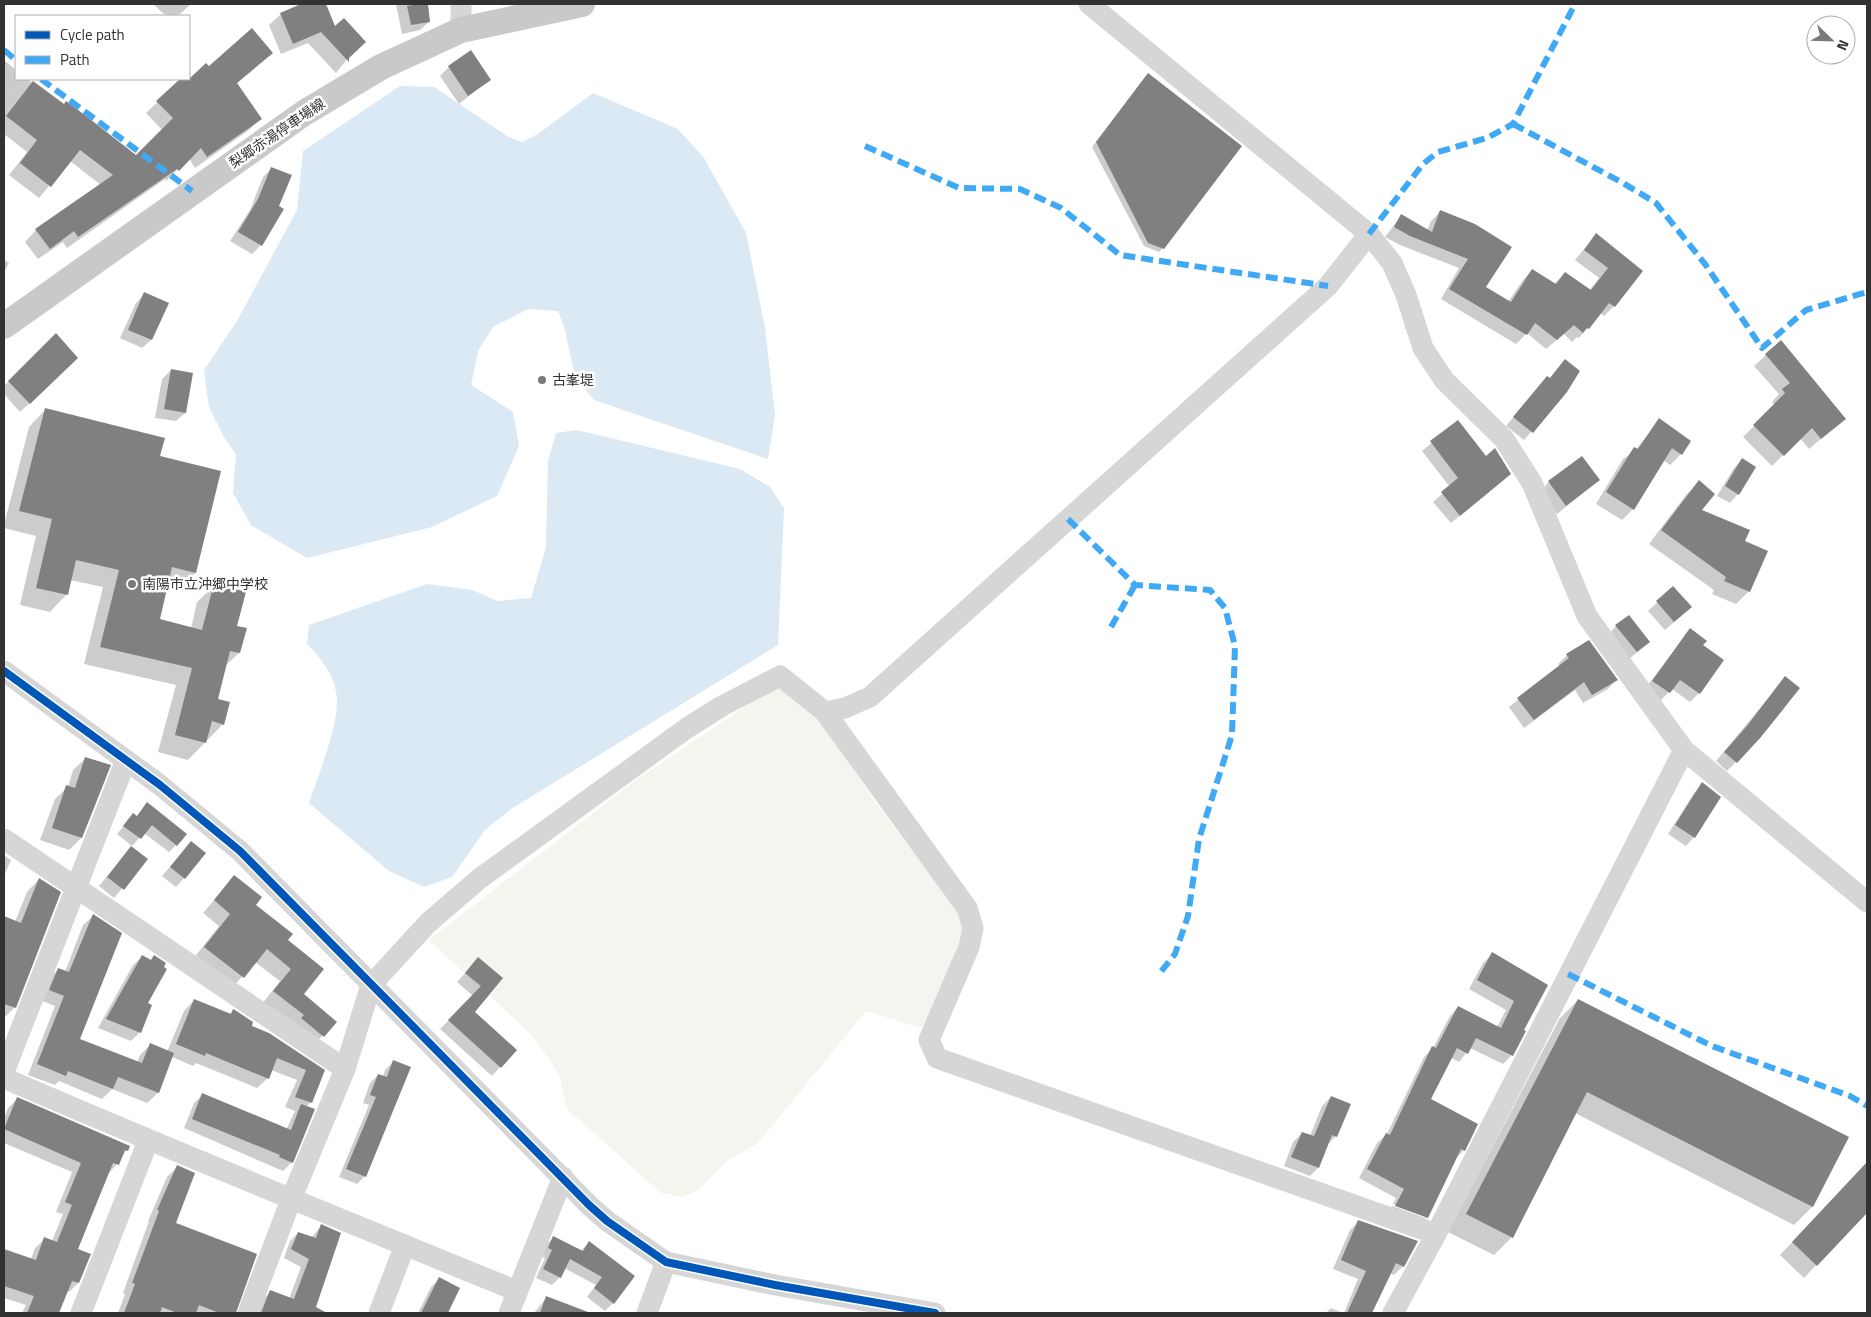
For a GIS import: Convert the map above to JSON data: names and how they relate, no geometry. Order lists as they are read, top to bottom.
{
  "streets": {
    "main road": ["梨郷赤湯停車場線"]
  },
  "places": ["古峯堤", "南陽市立沖郷中学校"],
  "legend": ["Cycle path", "Path"],
  "north": "bottom right"
}
